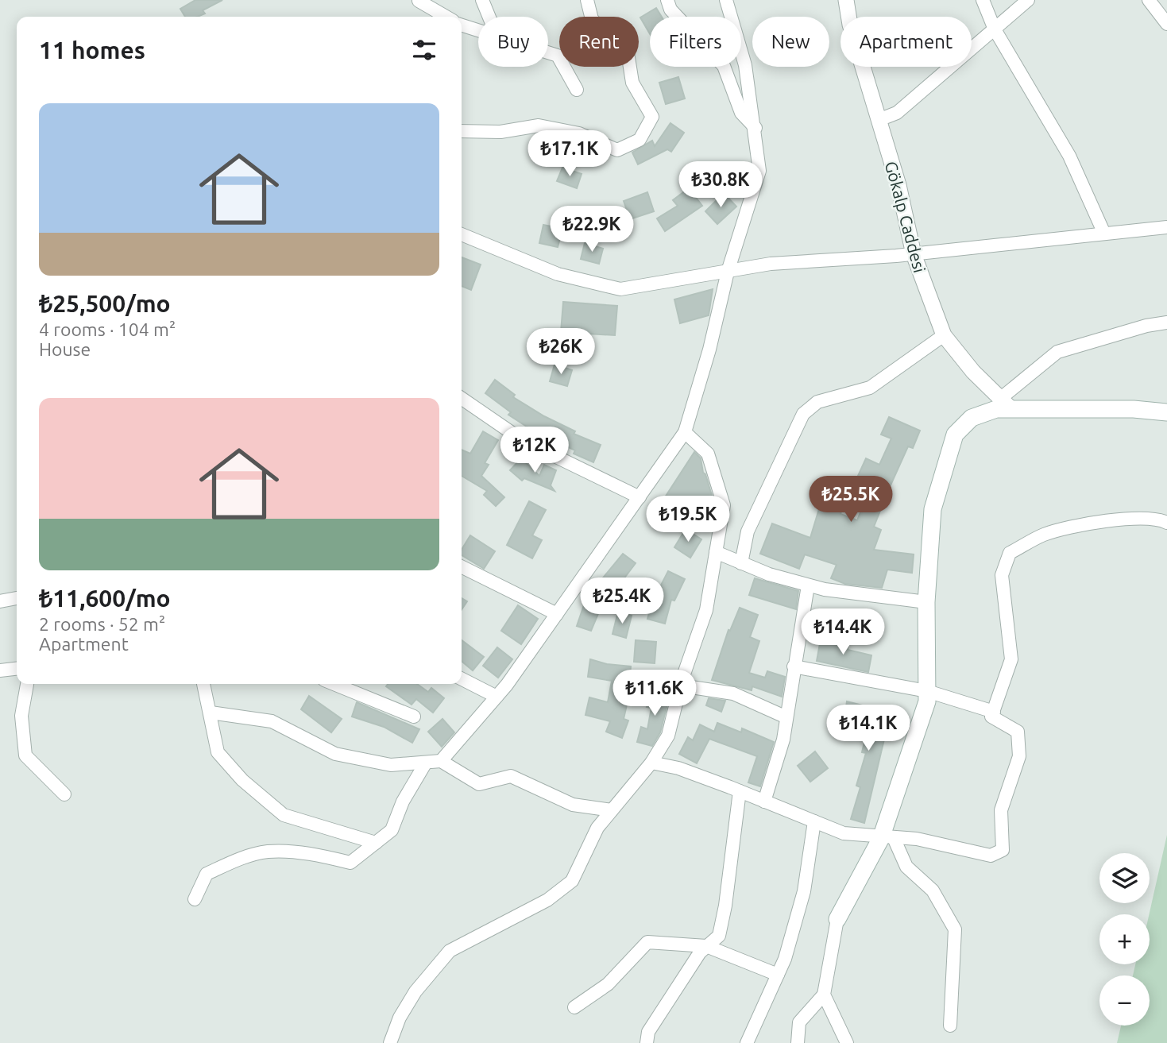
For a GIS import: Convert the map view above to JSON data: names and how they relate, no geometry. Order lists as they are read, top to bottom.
{
  "streets": {
    "street": ["Gökalp Caddesi"]
  },
  "page": {
    "chip": [
      "Buy",
      "Rent",
      "Filters",
      "New",
      "Apartment"
    ],
    "heading": "11 homes",
    "list": [
      {
        "name": "₺25,500/mo",
        "note": "4 rooms · 104 m² · House"
      },
      {
        "name": "₺11,600/mo",
        "note": "2 rooms · 52 m² · Apartment"
      }
    ],
    "price": [
      "₺17.1K",
      "₺30.8K",
      "₺22.9K",
      "₺26K",
      "₺12K",
      "₺25.5K",
      "₺19.5K",
      "₺25.4K",
      "₺14.4K",
      "₺11.6K",
      "₺14.1K"
    ],
    "map_buttons": ["+", "−"]
  }
}
